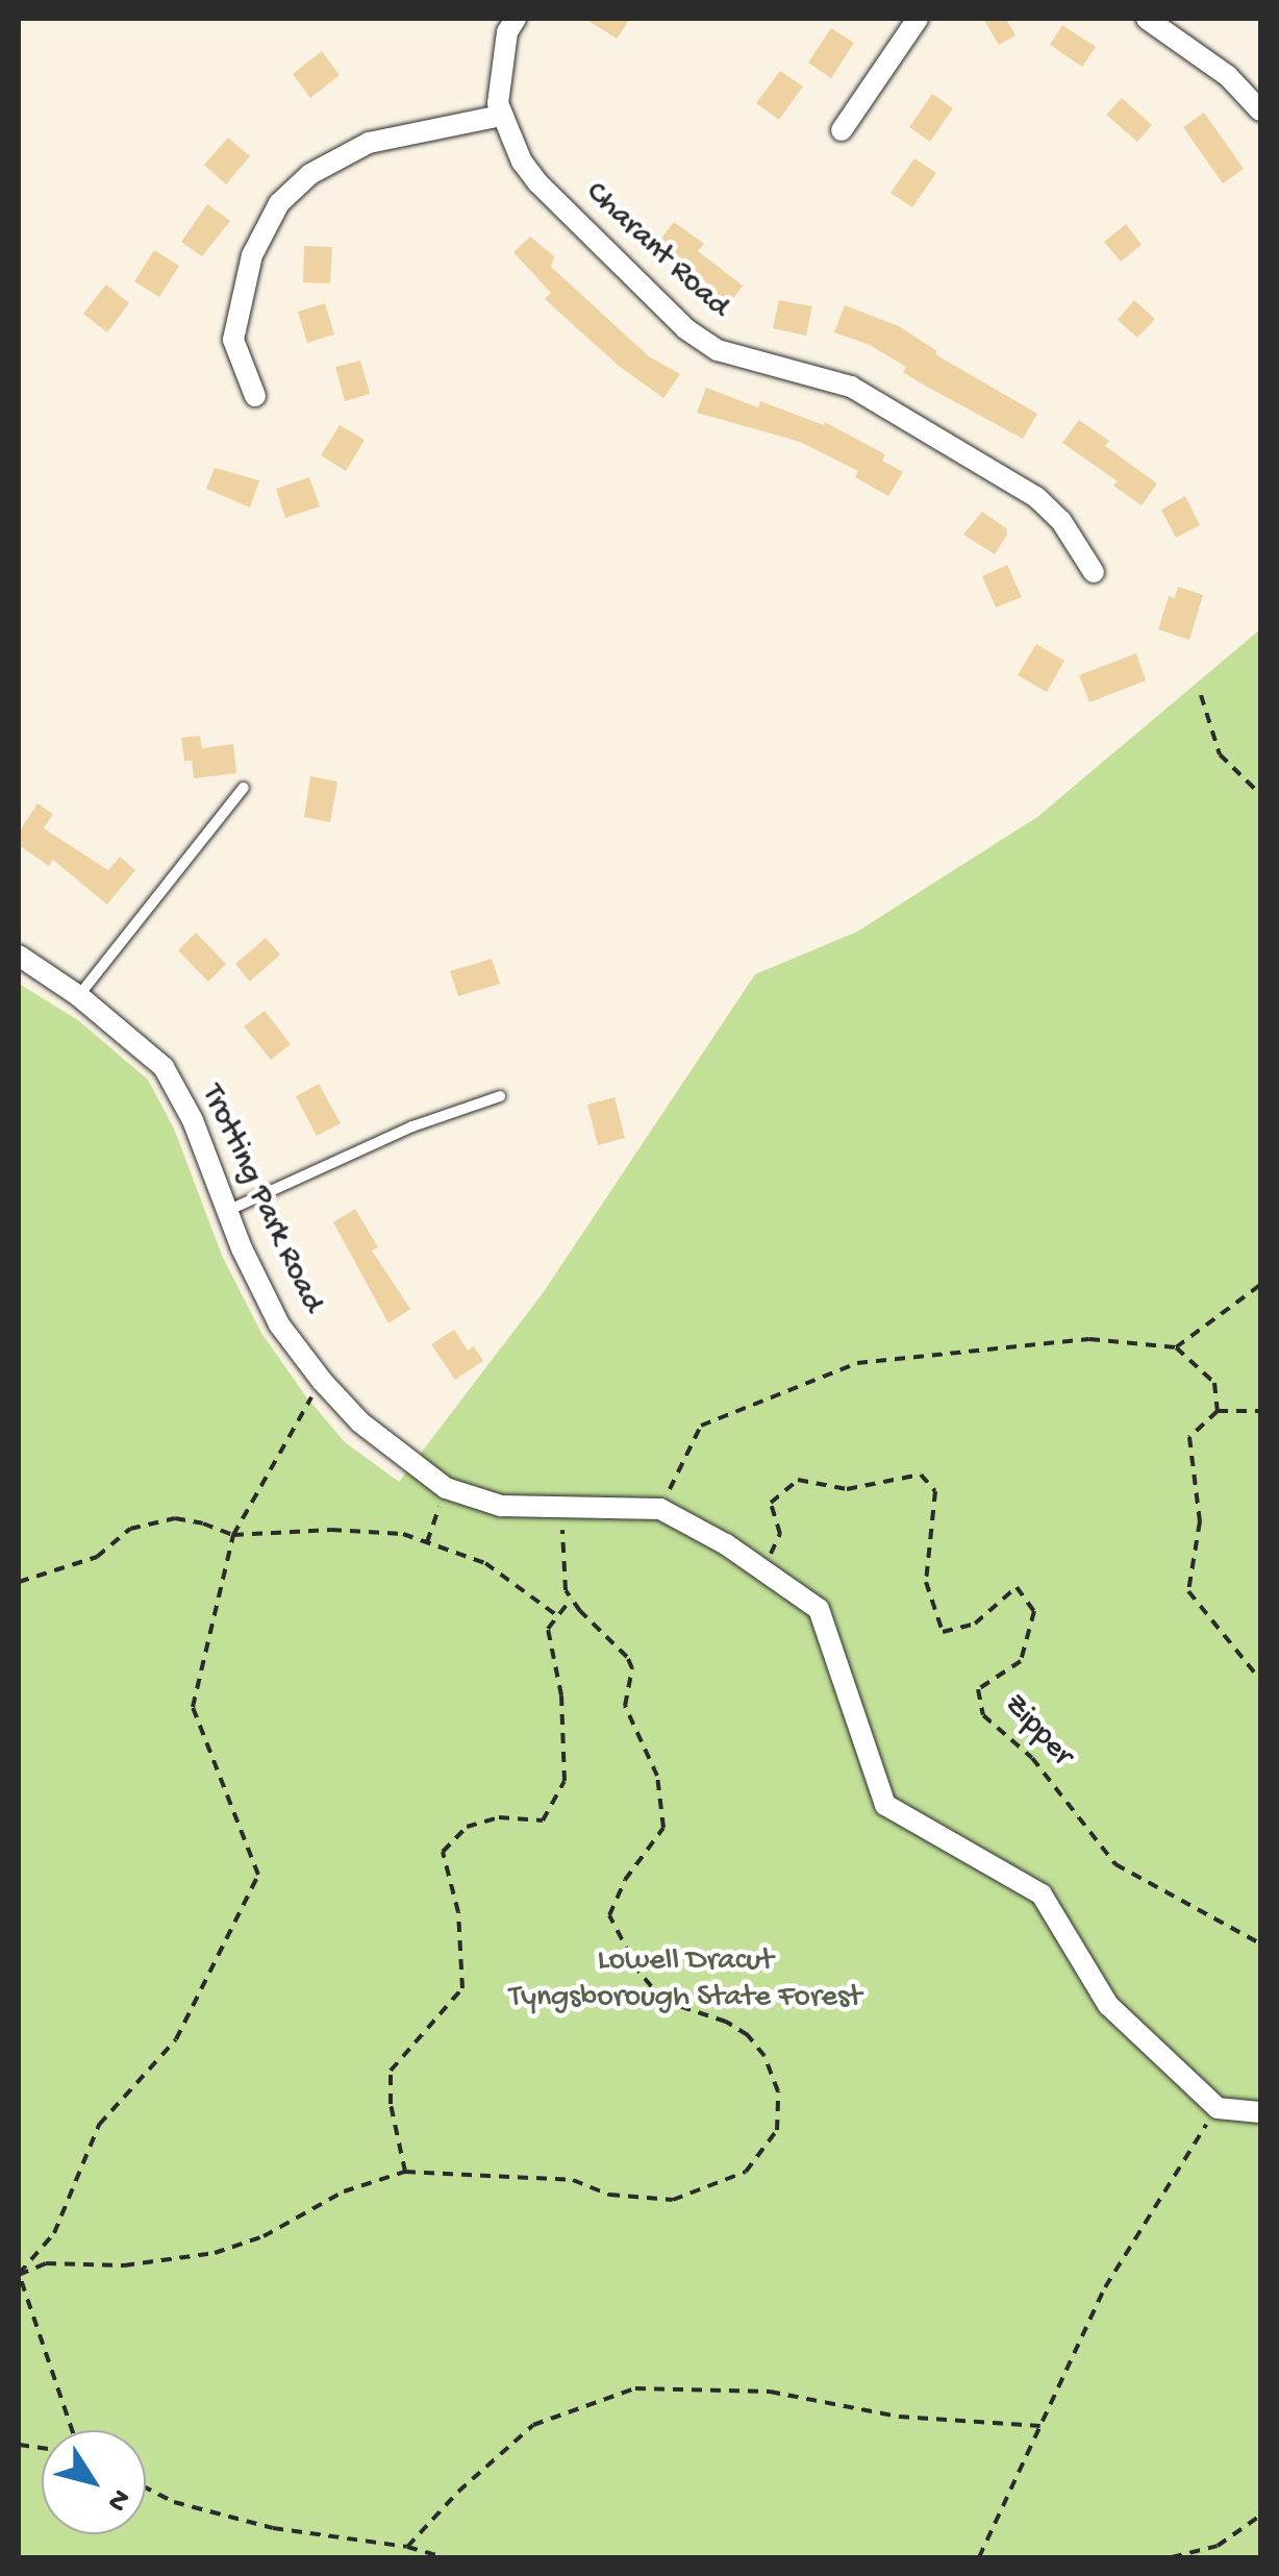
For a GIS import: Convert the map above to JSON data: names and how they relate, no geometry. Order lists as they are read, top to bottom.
{
  "streets": {
    "street": ["Charant Road", "Trotting Park Road"],
    "path": ["Zipper"]
  },
  "crossings": [
    ["Trotting Park Road", "Zipper"]
  ],
  "parks": ["Lowell Dracut Tyngsborough State Forest"],
  "north": "bottom right"
}
